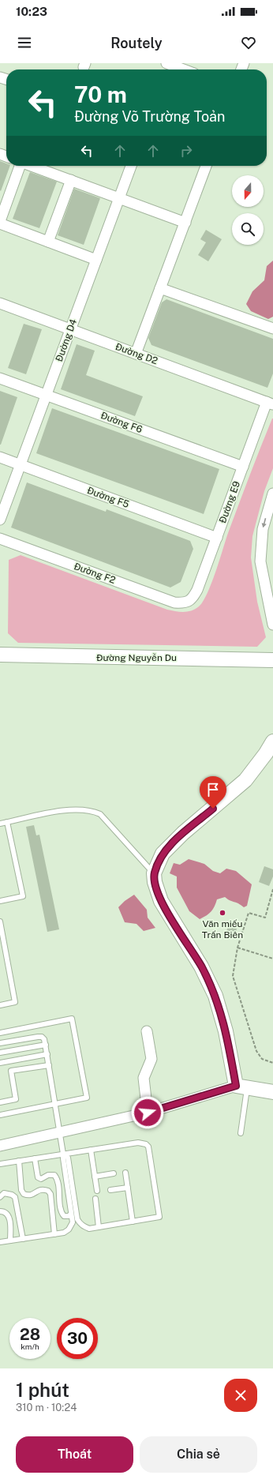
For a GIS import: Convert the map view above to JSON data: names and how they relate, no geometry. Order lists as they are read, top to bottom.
{
  "streets": {
    "main road": ["Đường Nguyễn Du"],
    "street": [
      "Đường D4",
      "Đường D2",
      "Đường F6",
      "Đường F5",
      "Đường E9",
      "Đường F2"
    ]
  },
  "crossings": [
    ["Đường D4", "Đường D2"],
    ["Đường D4", "Đường F6"],
    ["Đường D4", "Đường F5"],
    ["Đường D2", "Đường E9"],
    ["Đường F6", "Đường E9"],
    ["Đường F5", "Đường E9"],
    ["Đường E9", "Đường F2"]
  ],
  "places": ["Văn miếu Trấn Biên"],
  "north": "bottom",
  "page": {
    "status": "10:23",
    "header": "Routely",
    "turn": ["70 m", "Đường Võ Trường Toản"],
    "speed": "28 km/h",
    "limit": "30",
    "heading": ["1 phút", "310 m · 10:24"],
    "buttons": ["Thoát", "Chia sẻ"]
  }
}
